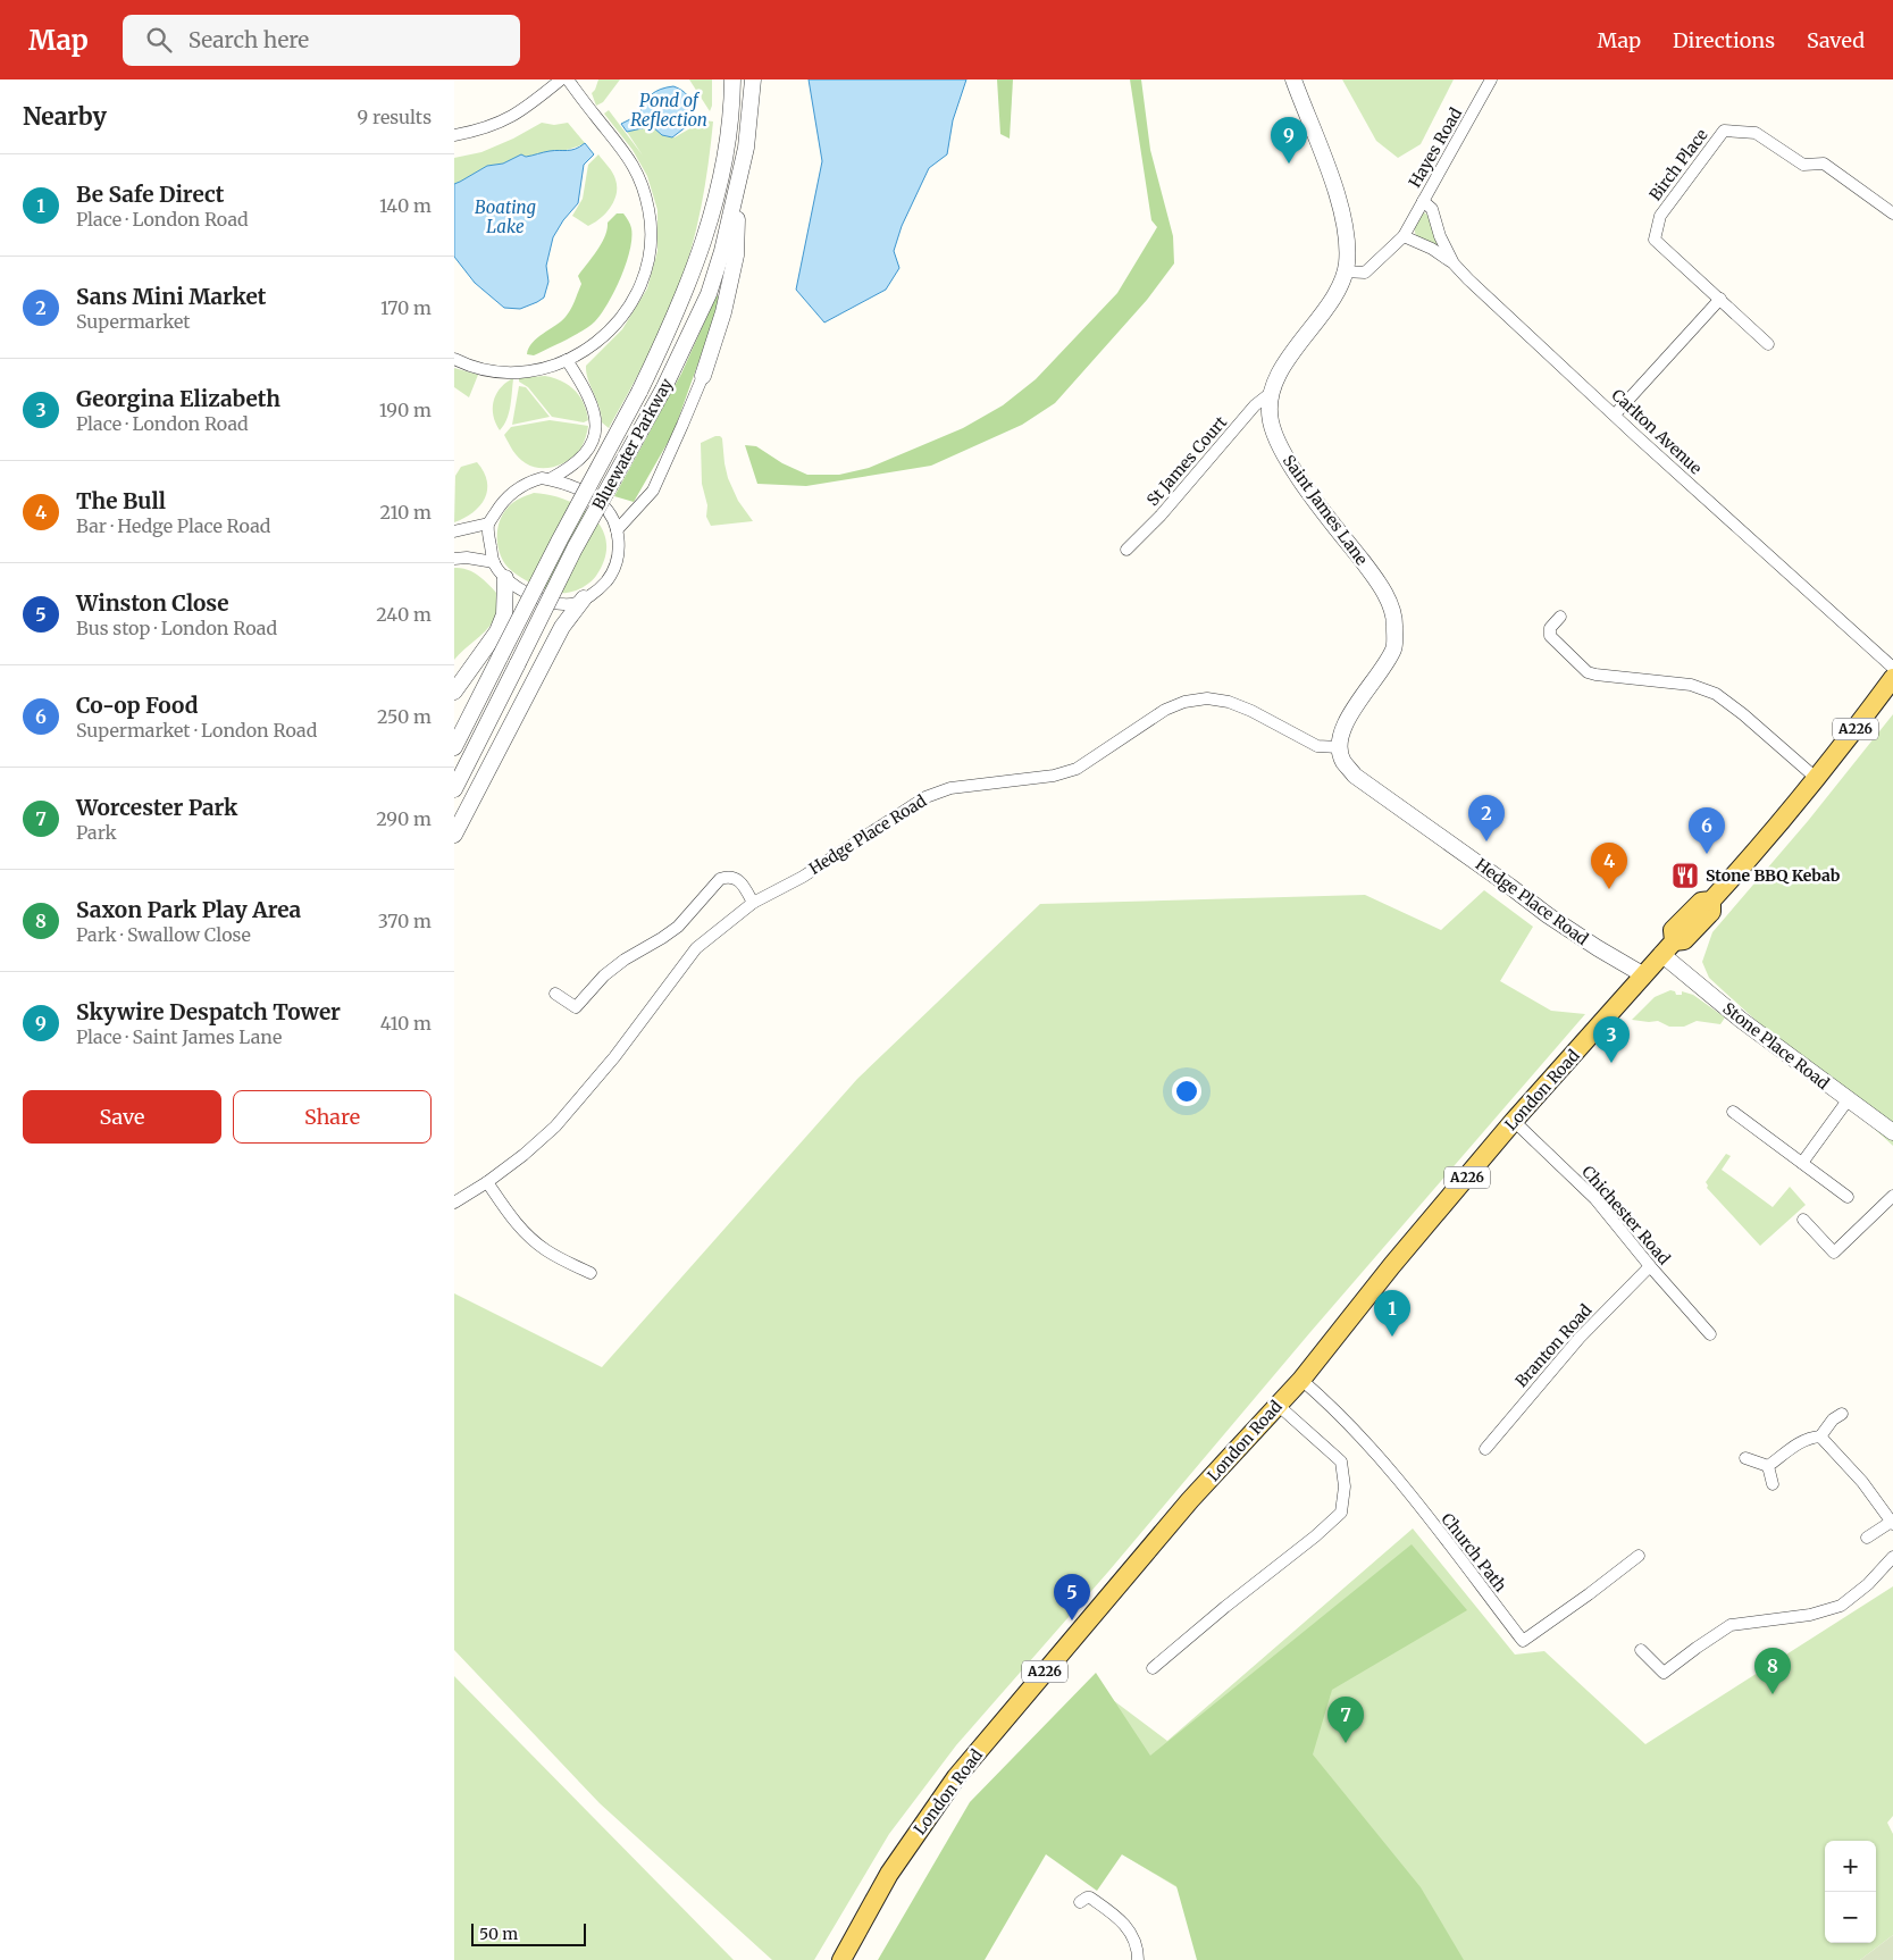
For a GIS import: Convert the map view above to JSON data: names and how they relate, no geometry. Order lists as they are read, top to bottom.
{
  "streets": {
    "main road": ["A226", "London Road"],
    "street": [
      "Hayes Road",
      "Birch Place",
      "Carlton Avenue",
      "Bluewater Parkway",
      "St James Court",
      "Saint James Lane",
      "Hedge Place Road",
      "Stone Place Road",
      "Chichester Road",
      "Branton Road",
      "Church Path"
    ]
  },
  "crossings": [
    ["Hayes Road", "Carlton Avenue"],
    ["Hayes Road", "Saint James Lane"],
    ["St James Court", "Saint James Lane"],
    ["Saint James Lane", "Hedge Place Road"],
    ["Hedge Place Road", "London Road"],
    ["Stone Place Road", "London Road"],
    ["London Road", "Chichester Road"],
    ["London Road", "Church Path"],
    ["Chichester Road", "Branton Road"]
  ],
  "water": ["Pond of Reflection", "Boating Lake"],
  "places": {
    "restaurant": ["Stone BBQ Kebab"]
  },
  "scale_bar": "50 m",
  "page": {
    "header": "Map",
    "search": "Search here",
    "nav": ["Map", "Directions", "Saved"],
    "heading": ["Nearby", "9 results"],
    "pins": [
      "9",
      "2",
      "6",
      "4",
      "3",
      "1",
      "5",
      "8",
      "7"
    ],
    "list": [
      {
        "mark": "1",
        "name": "Be Safe Direct",
        "note": "Place · London Road",
        "value": "140 m"
      },
      {
        "mark": "2",
        "name": "Sans Mini Market",
        "note": "Supermarket",
        "value": "170 m"
      },
      {
        "mark": "3",
        "name": "Georgina Elizabeth",
        "note": "Place · London Road",
        "value": "190 m"
      },
      {
        "mark": "4",
        "name": "The Bull",
        "note": "Bar · Hedge Place Road",
        "value": "210 m"
      },
      {
        "mark": "5",
        "name": "Winston Close",
        "note": "Bus stop · London Road",
        "value": "240 m"
      },
      {
        "mark": "6",
        "name": "Co-op Food",
        "note": "Supermarket · London Road",
        "value": "250 m"
      },
      {
        "mark": "7",
        "name": "Worcester Park",
        "note": "Park",
        "value": "290 m"
      },
      {
        "mark": "8",
        "name": "Saxon Park Play Area",
        "note": "Park · Swallow Close",
        "value": "370 m"
      },
      {
        "mark": "9",
        "name": "Skywire Despatch Tower",
        "note": "Place · Saint James Lane",
        "value": "410 m"
      }
    ],
    "buttons": ["Save", "Share"],
    "map_buttons": ["+", "−"],
    "scale": "50 m"
  }
}
